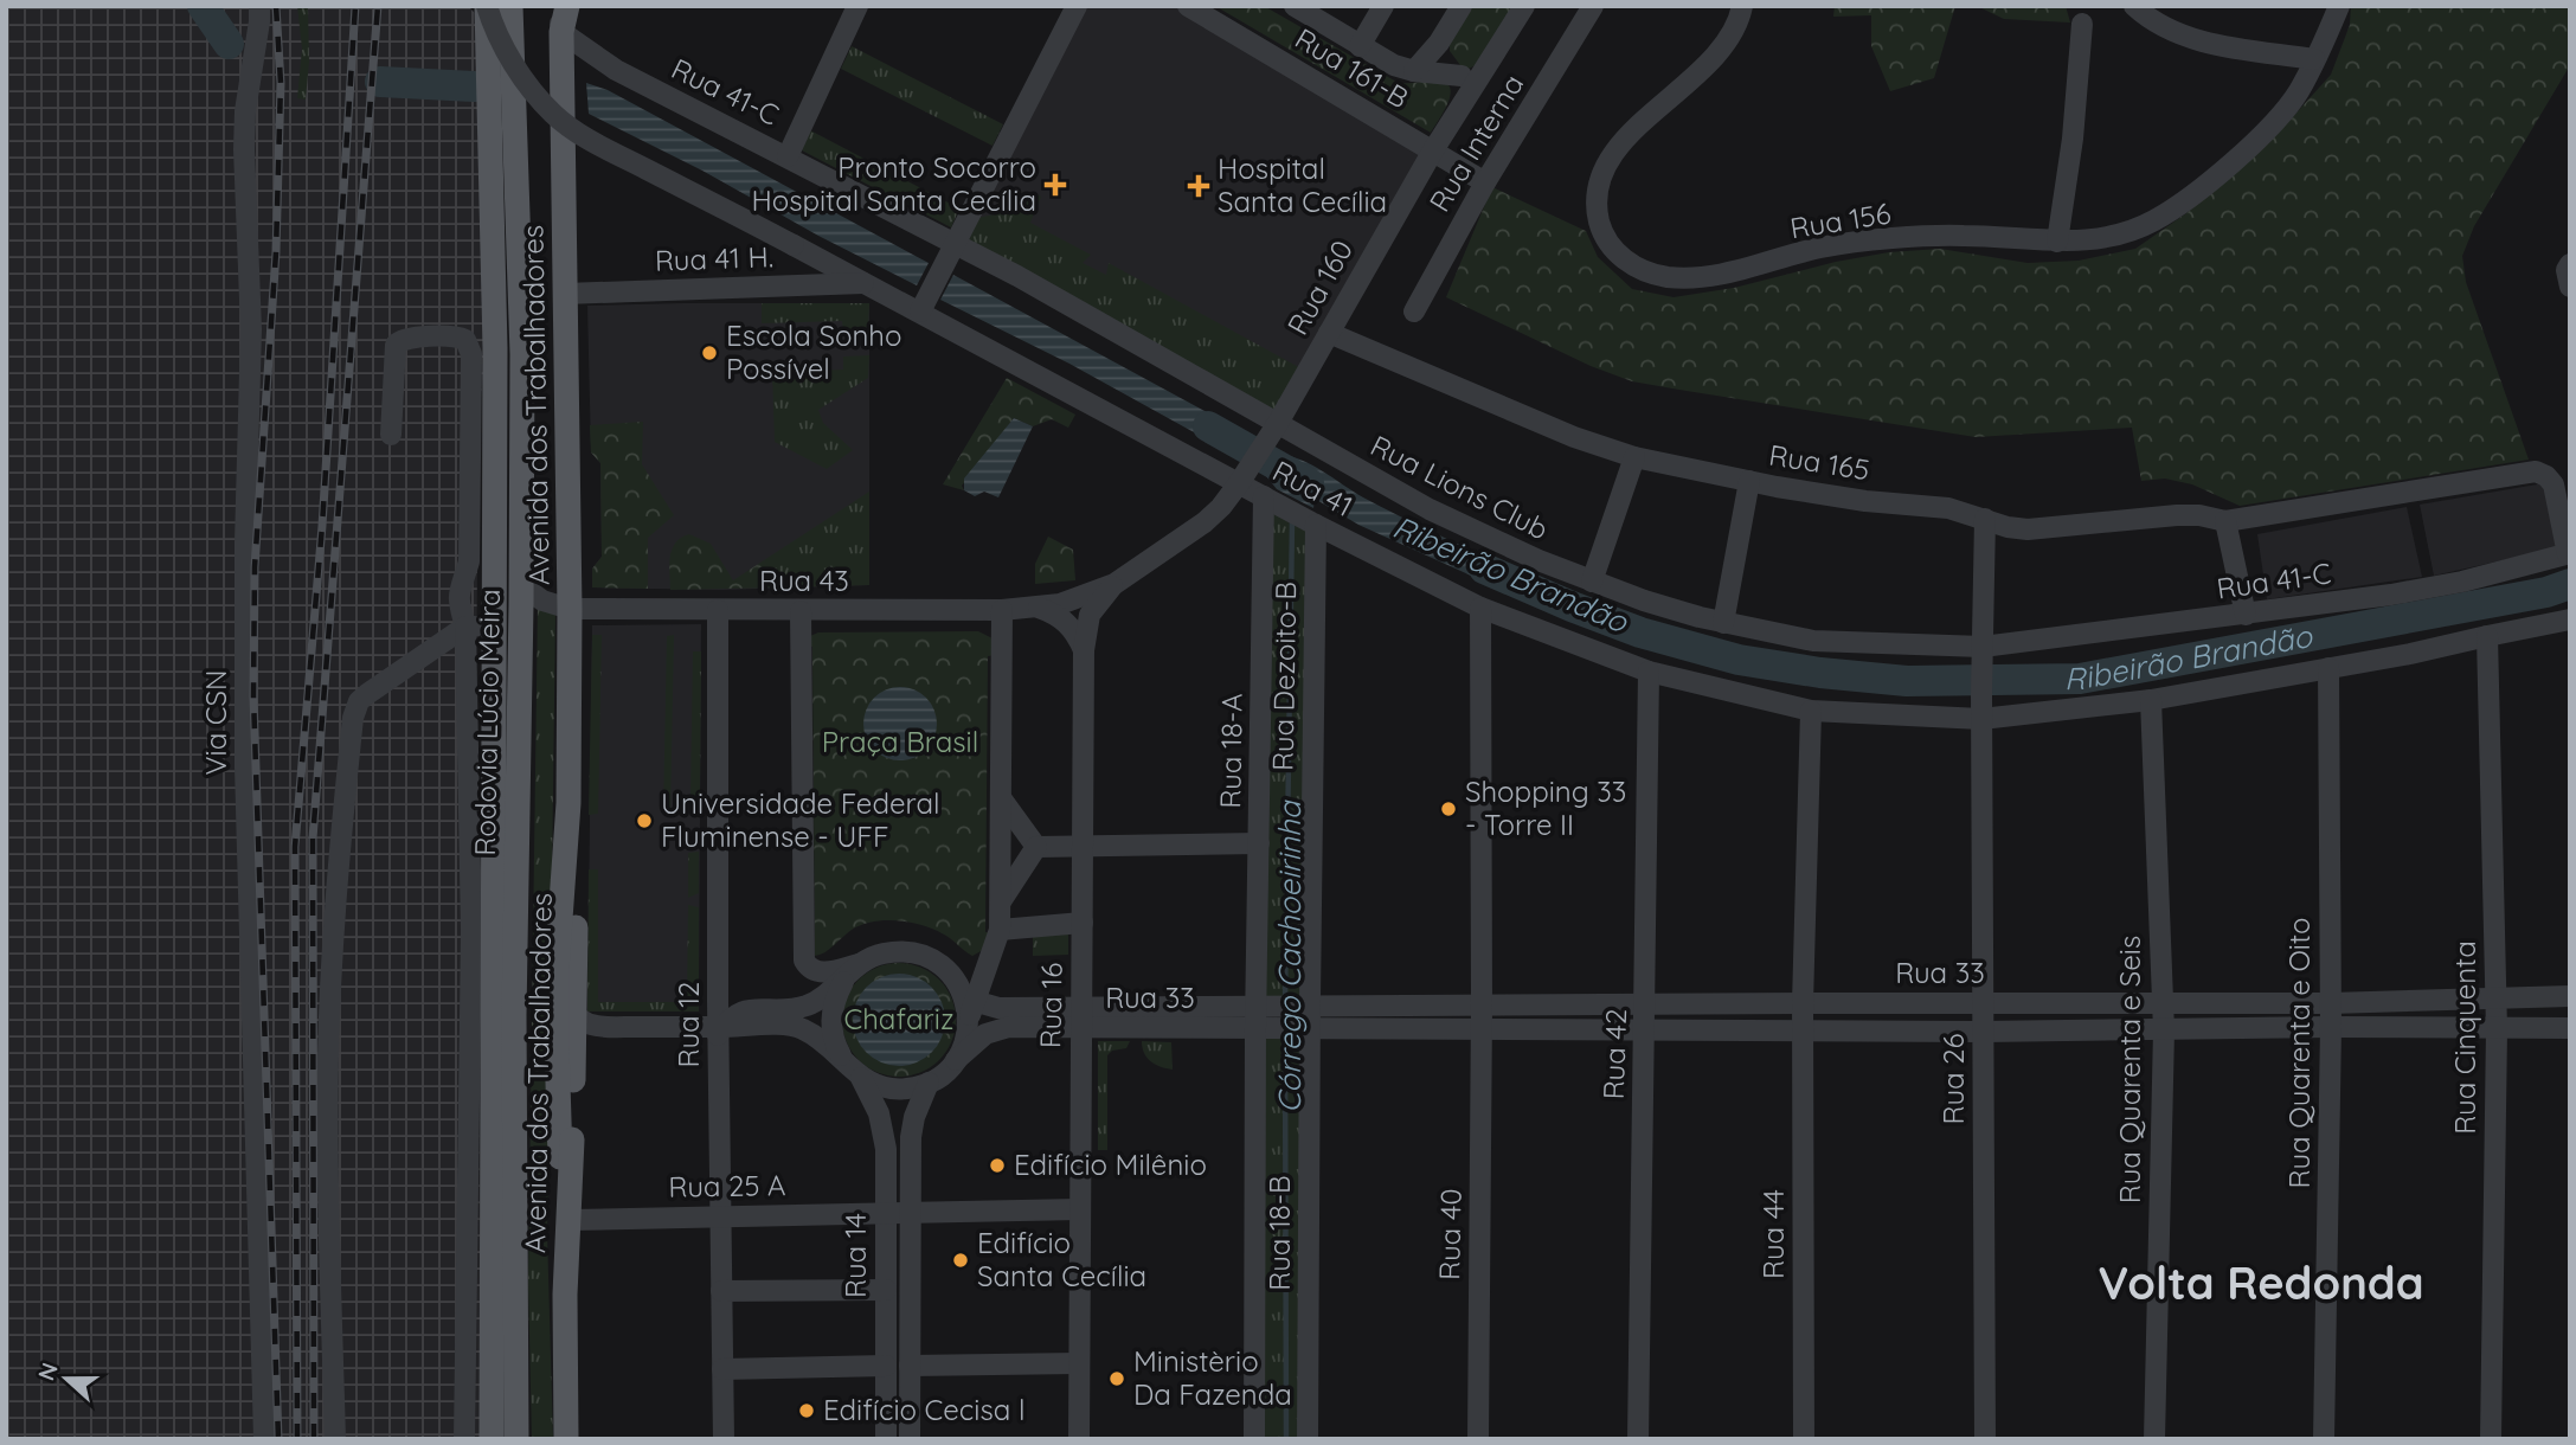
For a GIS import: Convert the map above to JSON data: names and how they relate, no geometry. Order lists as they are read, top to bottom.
{
  "streets": {
    "main road": ["Avenida dos Trabalhadores", "Rodovia Lúcio Meira"],
    "street": [
      "Rua 161-B",
      "Rua 41-C",
      "Rua Interna",
      "Rua 156",
      "Rua 41 H.",
      "Rua 160",
      "Rua 165",
      "Rua Lions Club",
      "Rua 41",
      "Rua 43",
      "Rua Dezoito-B",
      "Via CSN",
      "Rua 18-A",
      "Rua 33",
      "Rua 16",
      "Rua 12",
      "Rua Cinquenta",
      "Rua Quarenta e Oito",
      "Rua 42",
      "Rua Quarenta e Seis",
      "Rua 26",
      "Rua 25 A",
      "Rua 18-B",
      "Rua 40",
      "Rua 44",
      "Rua 14"
    ]
  },
  "crossings": [
    ["Rua 161-B", "Rua Interna"],
    ["Rua 161-B", "Rua 160"],
    ["Rua 41-C", "Avenida dos Trabalhadores"],
    ["Rua 41-C", "Rua 165"],
    ["Rua 41-C", "Rua Lions Club"],
    ["Rua 41-C", "Rua 26"],
    ["Rua 41 H.", "Avenida dos Trabalhadores"],
    ["Rua 41 H.", "Rua 41"],
    ["Rua 160", "Rua 165"],
    ["Rua 160", "Rua Lions Club"],
    ["Rua 160", "Rua 41"],
    ["Rua 160", "Rua 43"],
    ["Avenida dos Trabalhadores", "Rua 43"],
    ["Avenida dos Trabalhadores", "Rua 25 A"],
    ["Rua 165", "Rua 26"],
    ["Rua Lions Club", "Rua 26"],
    ["Rua 41", "Rua 43"],
    ["Rua 41", "Rua Dezoito-B"],
    ["Rua 41", "Rodovia Lúcio Meira"],
    ["Rua 41", "Rua 18-A"],
    ["Rua 41", "Rua Cinquenta"],
    ["Rua 41", "Rua Quarenta e Oito"],
    ["Rua 41", "Rua 42"],
    ["Rua 41", "Rua Quarenta e Seis"],
    ["Rua 41", "Rua 26"],
    ["Rua 41", "Rua 44"],
    ["Rua 43", "Rua 16"],
    ["Rua 43", "Rua 12"],
    ["Rua Dezoito-B", "Rua 33"],
    ["Rua Dezoito-B", "Rua 18-B"],
    ["Rua 18-A", "Rua 33"],
    ["Rua 33", "Rua 16"],
    ["Rua 33", "Rua Cinquenta"],
    ["Rua 33", "Rua Quarenta e Oito"],
    ["Rua 33", "Rua 42"],
    ["Rua 33", "Rua Quarenta e Seis"],
    ["Rua 33", "Rua 26"],
    ["Rua 33", "Rua 18-B"],
    ["Rua 33", "Rua 40"],
    ["Rua 33", "Rua 44"],
    ["Rua 33", "Rua 14"],
    ["Rua 12", "Rua 25 A"],
    ["Rua 25 A", "Rua 14"]
  ],
  "districts": ["Volta Redonda"],
  "water": ["Ribeirão Brandão", "Córrego Cachoeirinha"],
  "parks": ["Praça Brasil", "Chafariz"],
  "places": {
    "health": ["Pronto Socorro Hospital Santa Cecília", "Hospital Santa Cecília"],
    "other": [
      "Escola Sonho Possível",
      "Shopping 33 - Torre II",
      "Universidade Federal Fluminense - UFF",
      "Edifício Milênio",
      "Edifício Santa Cecília",
      "Ministèrio Da Fazenda",
      "Edifício Cecisa l"
    ]
  },
  "north": "left"
}
